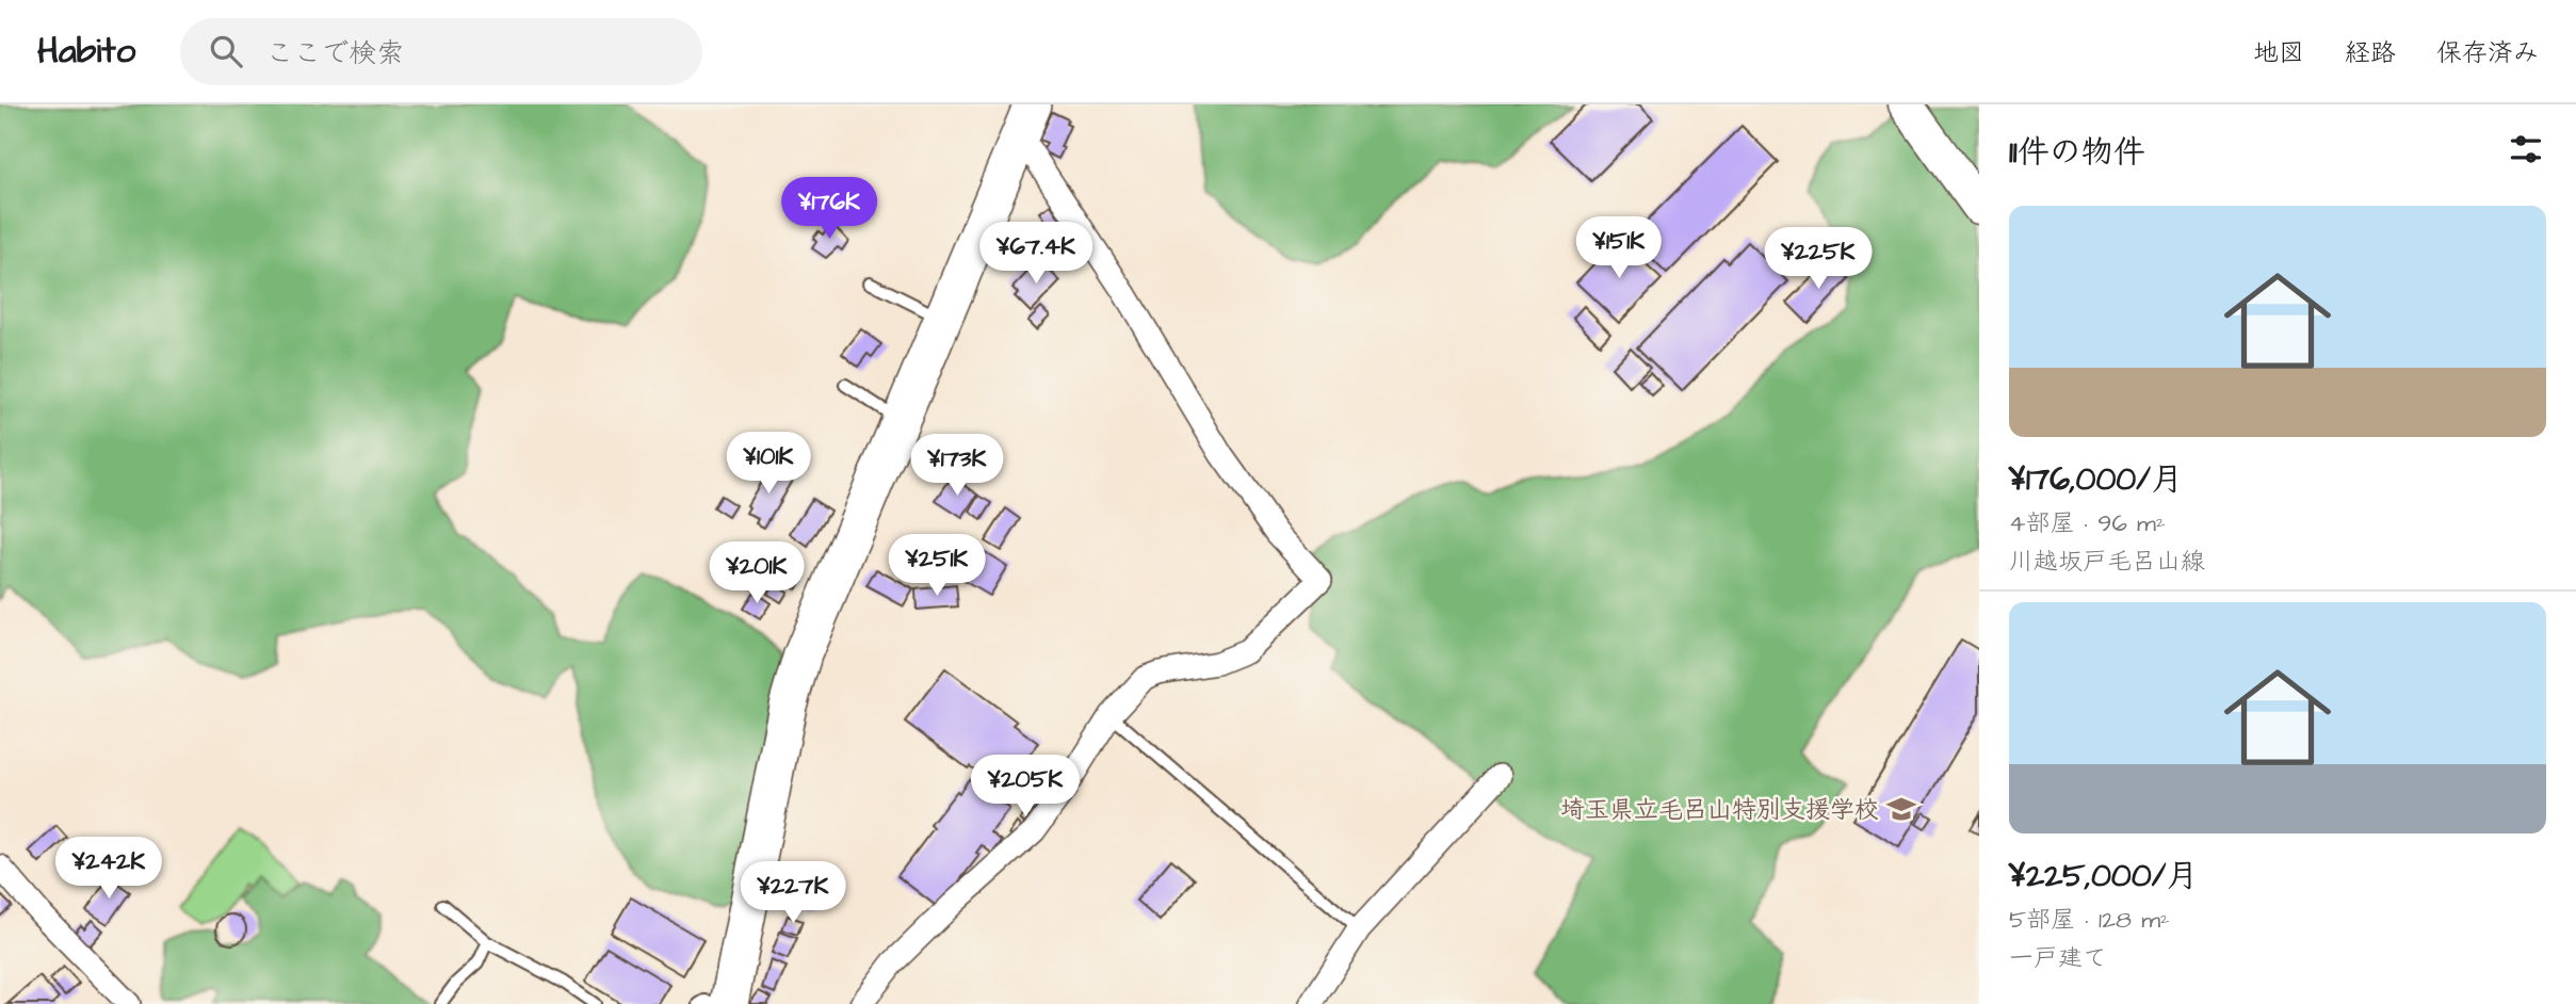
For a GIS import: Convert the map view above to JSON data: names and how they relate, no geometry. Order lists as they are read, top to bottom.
{
  "places": {
    "school or university": ["埼玉県立毛呂山特別支援学校"]
  },
  "page": {
    "header": "Habito",
    "search": "ここで検索",
    "nav": ["地図", "経路", "保存済み"],
    "heading": "11件の物件",
    "price": [
      "¥176K",
      "¥151K",
      "¥67.4K",
      "¥225K",
      "¥101K",
      "¥173K",
      "¥251K",
      "¥201K",
      "¥205K",
      "¥242K",
      "¥227K"
    ],
    "list": [
      {
        "name": "¥176,000/月",
        "note": "4部屋 · 96 m² · 川越坂戸毛呂山線"
      },
      {
        "name": "¥225,000/月",
        "note": "5部屋 · 128 m² · 一戸建て"
      }
    ]
  }
}
